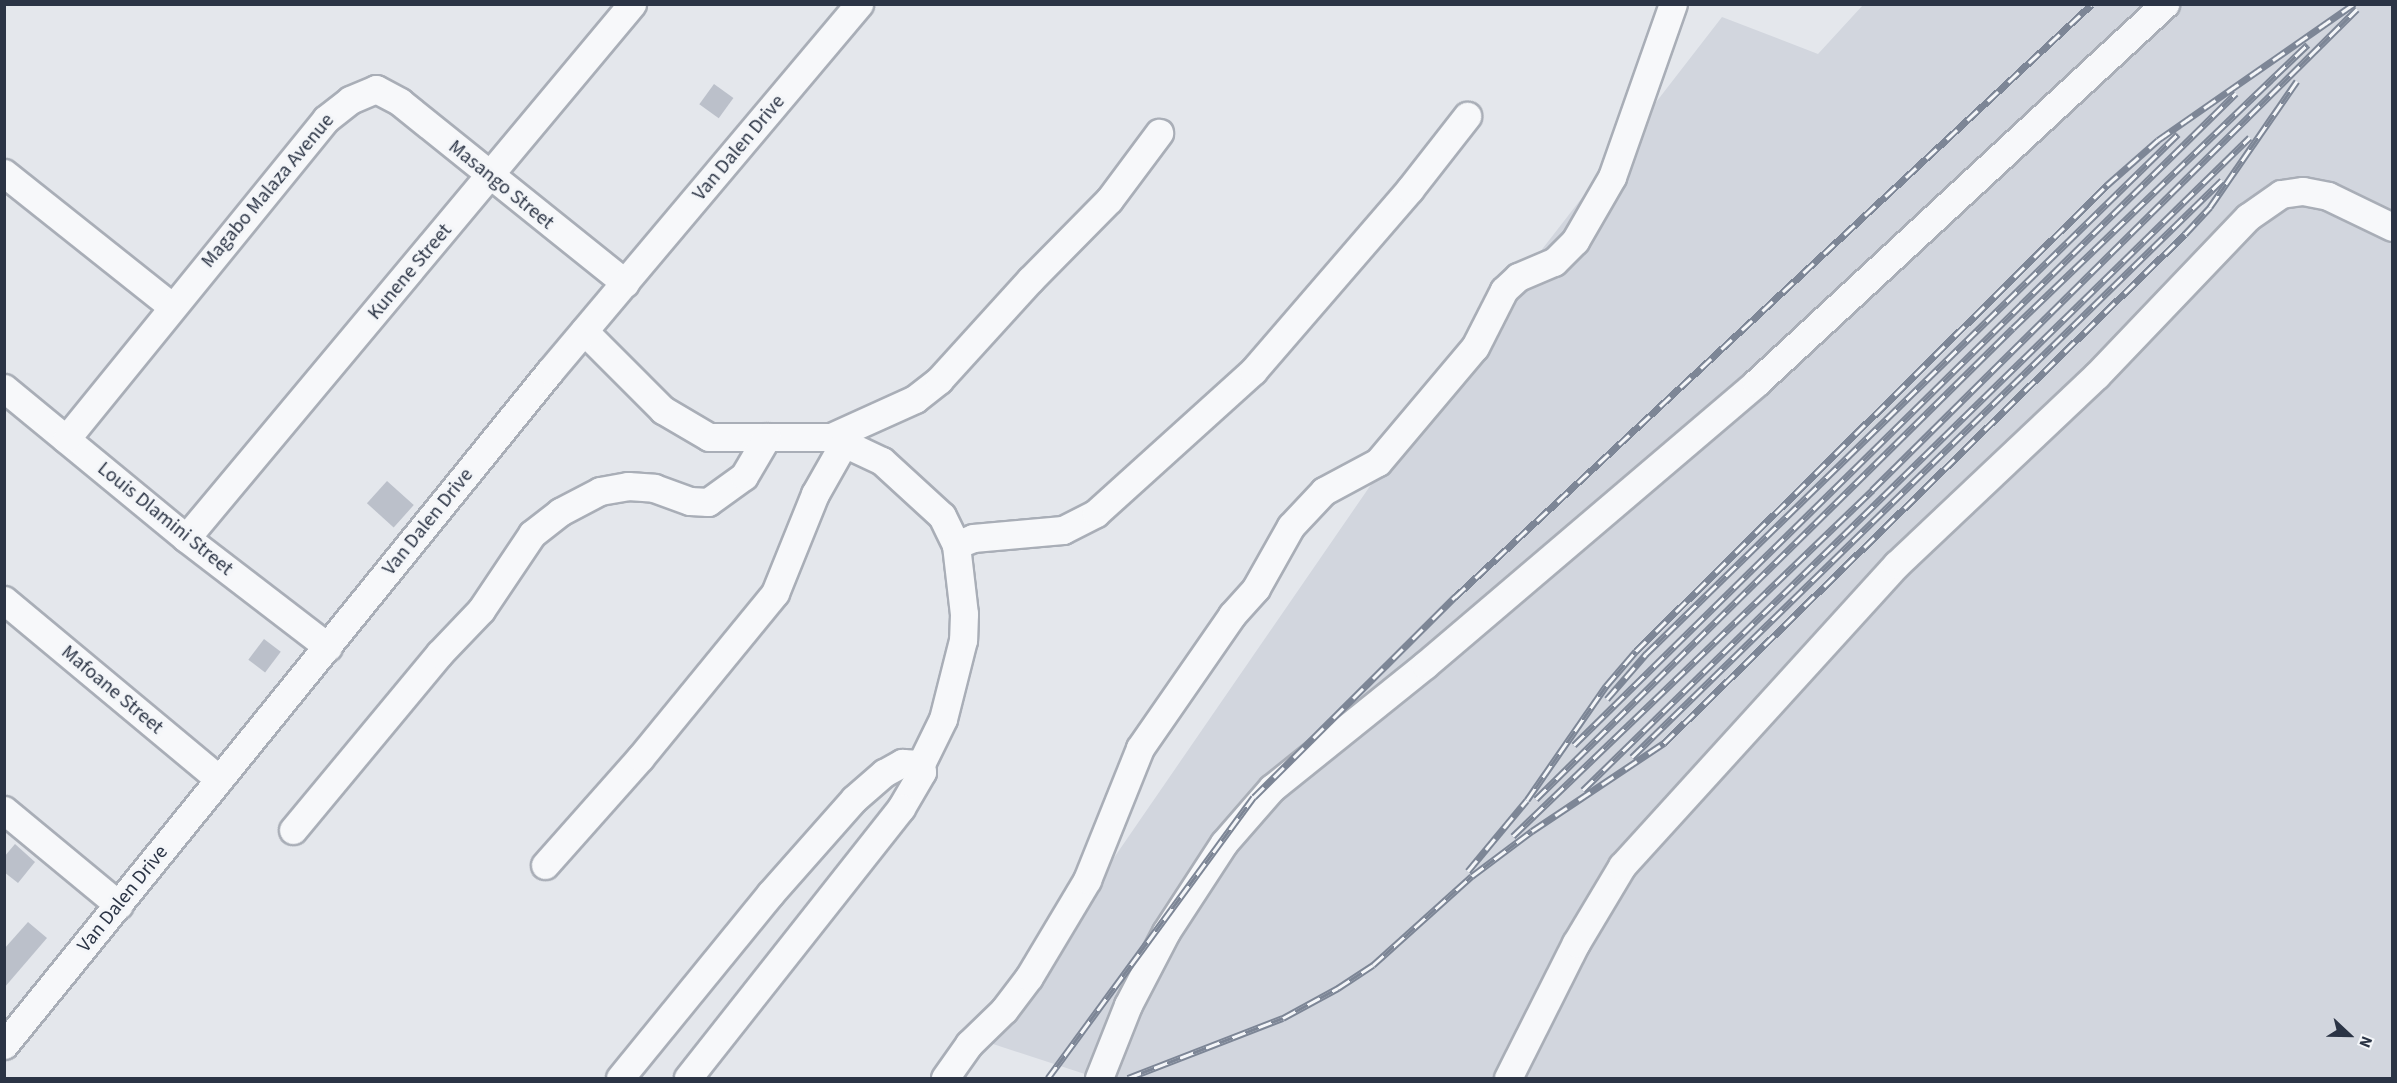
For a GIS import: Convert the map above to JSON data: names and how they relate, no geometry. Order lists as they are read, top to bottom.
{
  "streets": {
    "street": [
      "Van Dalen Drive",
      "Masango Street",
      "Magabo Malaza Avenue",
      "Kunene Street",
      "Louis Dlamini Street",
      "Mafoane Street"
    ]
  },
  "crossings": [
    ["Van Dalen Drive", "Masango Street"],
    ["Van Dalen Drive", "Louis Dlamini Street"],
    ["Van Dalen Drive", "Mafoane Street"],
    ["Masango Street", "Magabo Malaza Avenue"],
    ["Masango Street", "Kunene Street"],
    ["Magabo Malaza Avenue", "Louis Dlamini Street"],
    ["Kunene Street", "Louis Dlamini Street"]
  ],
  "north": "right"
}
